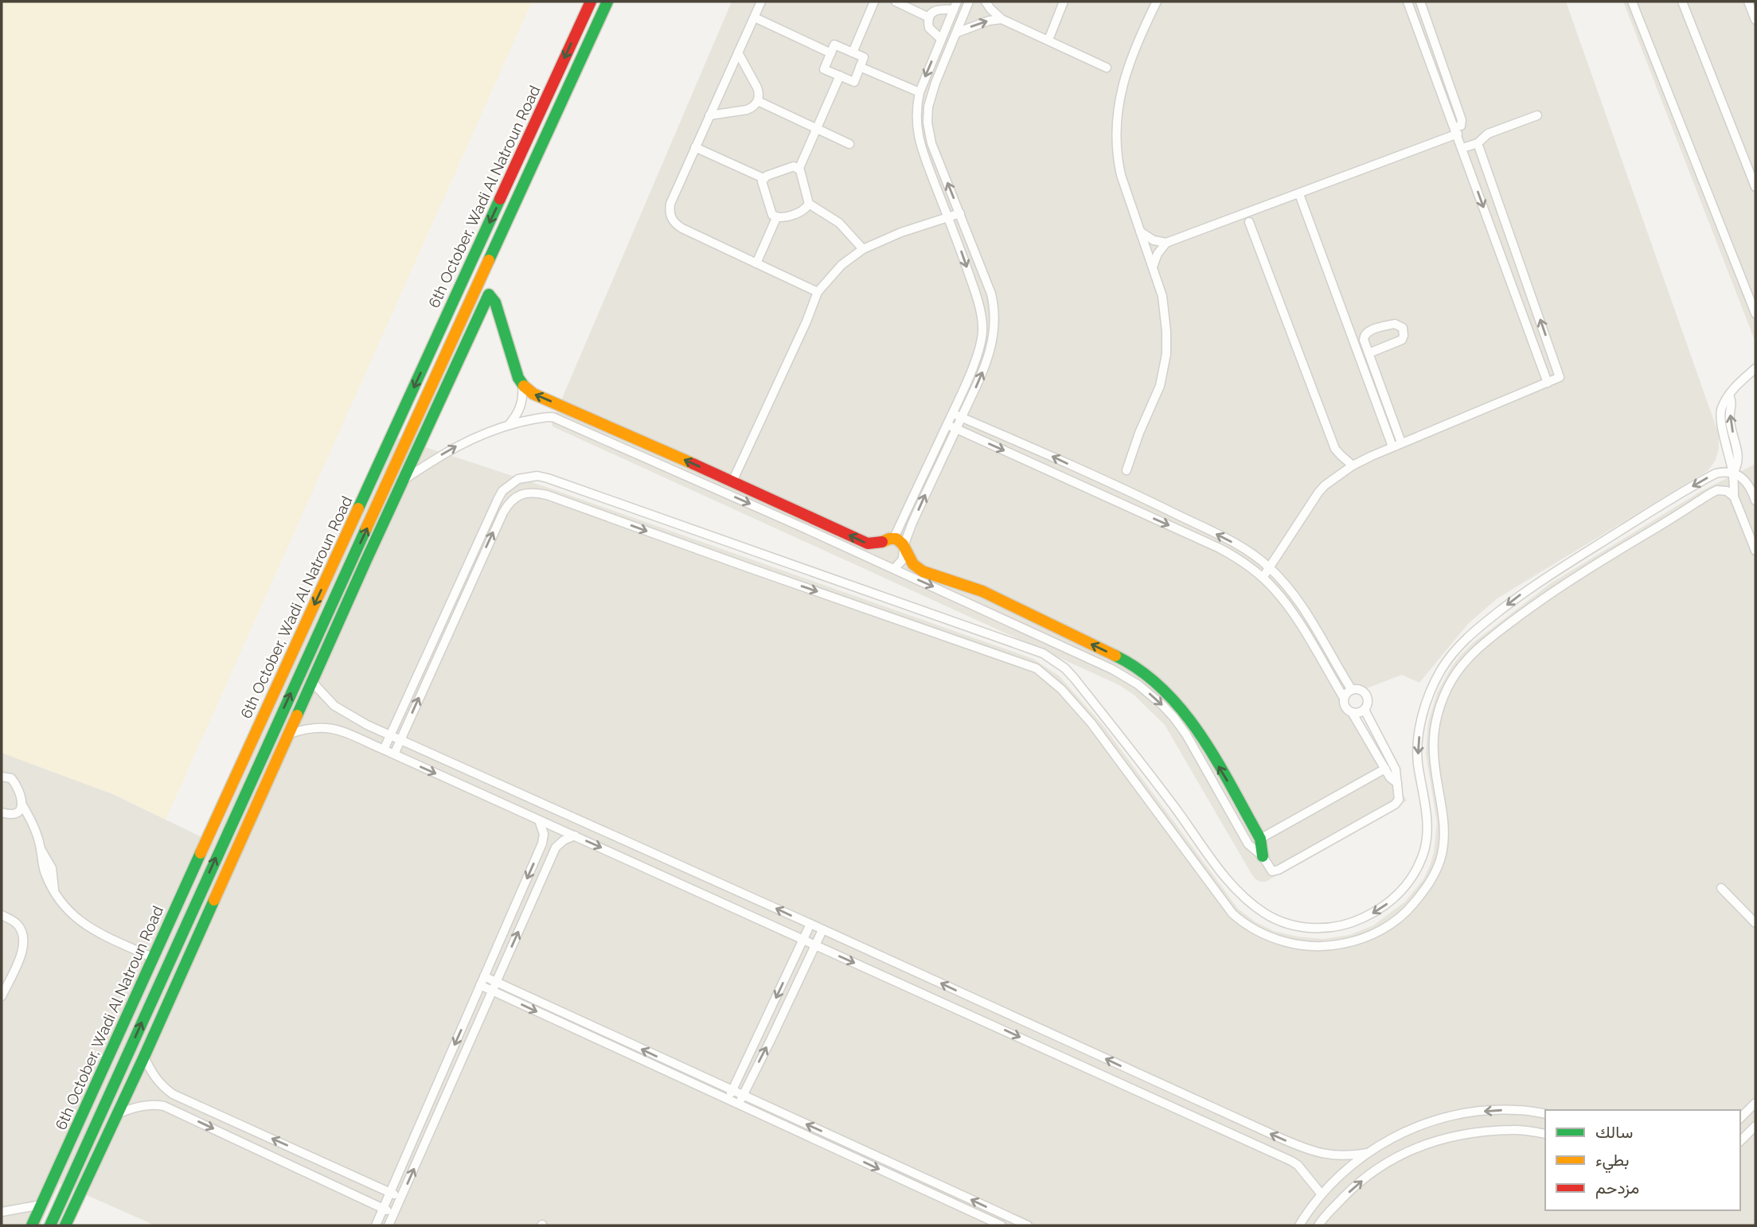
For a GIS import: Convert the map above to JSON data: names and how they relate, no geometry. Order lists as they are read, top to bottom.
{
  "streets": {
    "street": ["6th October, Wadi Al Natroun Road"]
  },
  "legend": ["سالك", "بطيء", "مزدحم"]
}
